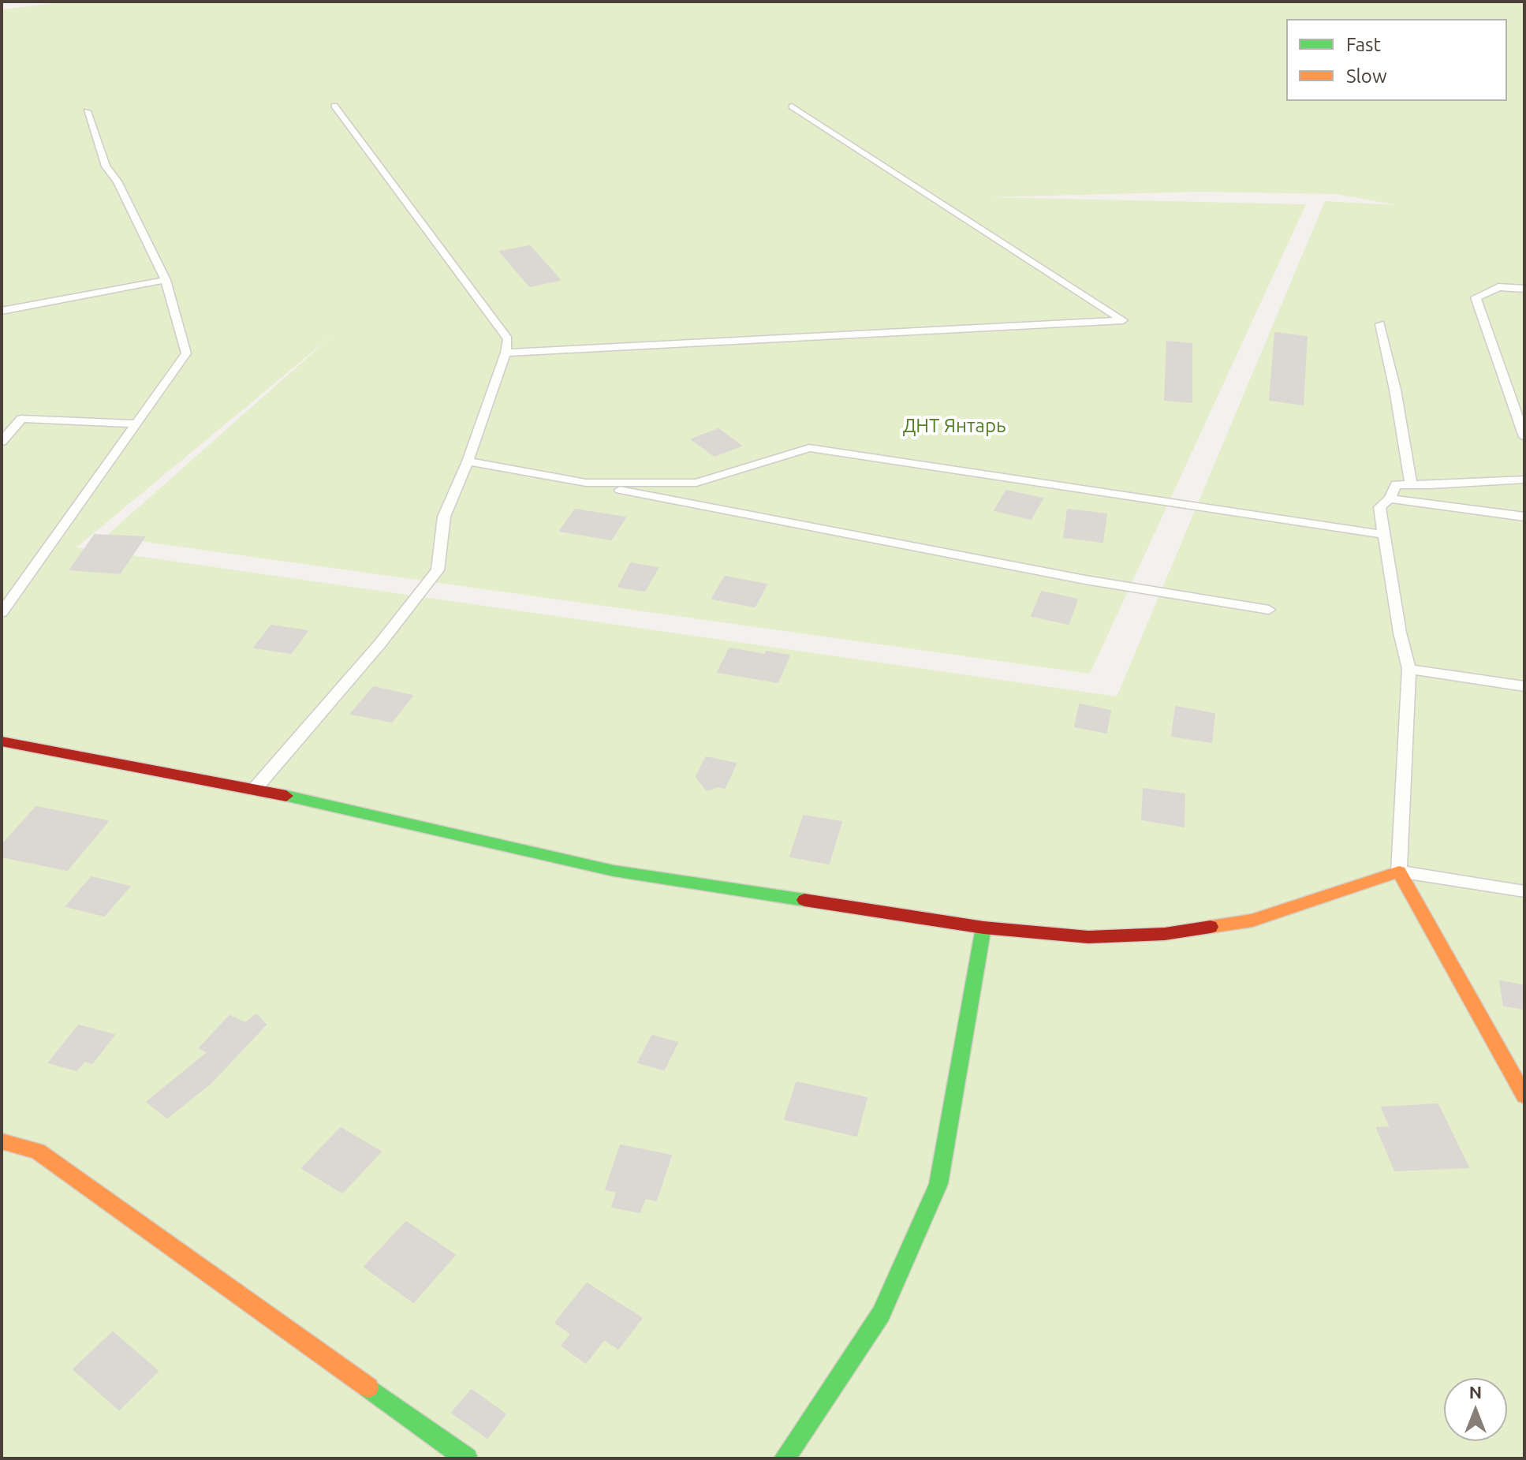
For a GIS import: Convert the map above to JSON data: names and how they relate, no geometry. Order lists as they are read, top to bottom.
{
  "parks": ["ДНТ Янтарь"],
  "legend": ["Fast", "Slow"],
  "north": "top"
}
